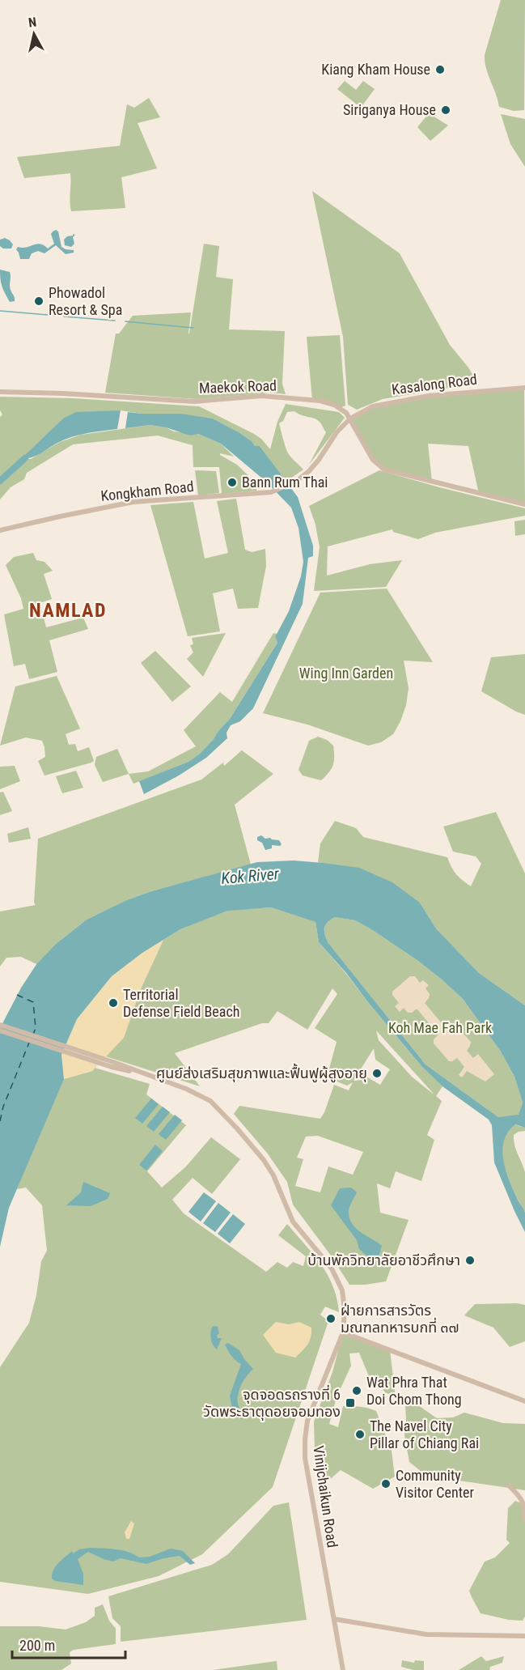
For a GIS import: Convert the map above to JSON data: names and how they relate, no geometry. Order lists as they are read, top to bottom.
{
  "streets": {
    "street": [
      "Kasalong Road",
      "Maekok Road",
      "Kongkham Road",
      "Vinijchaikun Road"
    ]
  },
  "crossings": [
    ["Kasalong Road", "Maekok Road"],
    ["Kasalong Road", "Kongkham Road"],
    ["Maekok Road", "Kongkham Road"]
  ],
  "districts": ["NAMLAD"],
  "water": ["Kok River"],
  "parks": ["Wing Inn Garden", "Koh Mae Fah Park"],
  "places": {
    "other": [
      "Kiang Kham House",
      "Siriganya House",
      "Phowadol Resort & Spa",
      "Bann Rum Thai",
      "Territorial Defense Field Beach",
      "ศูนย์ส่งเสริมสุขภาพและฟื้นฟูผู้สูงอายุ",
      "บ้านพักวิทยาลัยอาชีวศึกษา",
      "ฝ่ายการสารวัตร มณฑลทหารบกที่ ๓๗",
      "Wat Phra That Doi Chom Thong",
      "The Navel City Pillar of Chiang Rai",
      "Community Visitor Center"
    ],
    "transit": ["จุดจอดรถรางที่ 6 วัดพระธาตุดอยจอมทอง"]
  },
  "scale_bar": "200 m",
  "north": "top"
}
